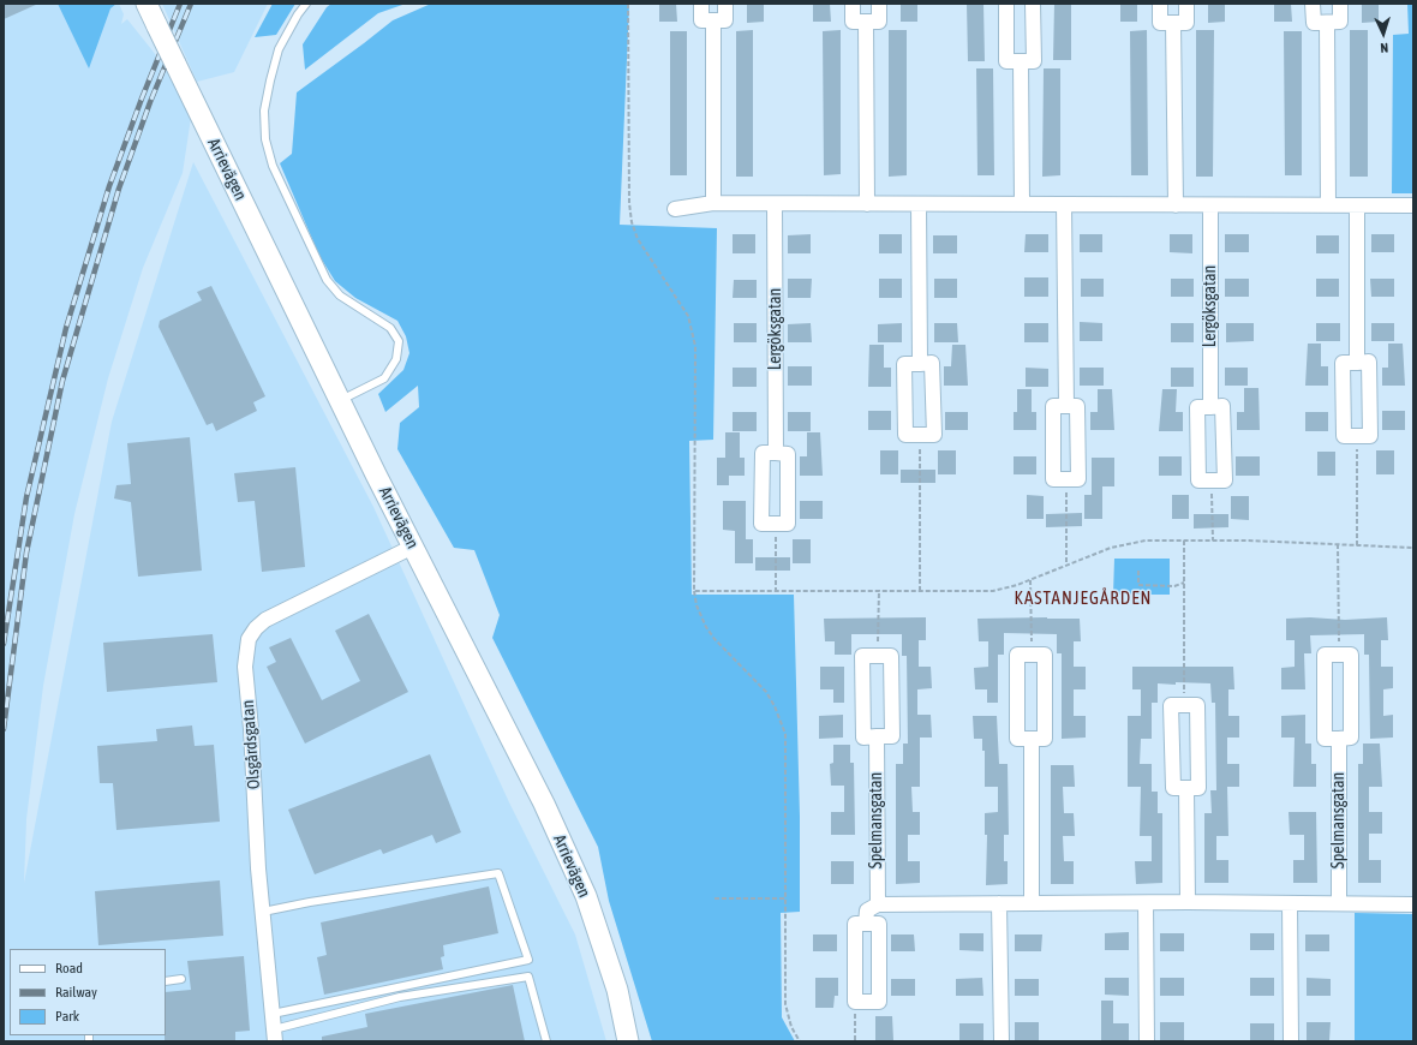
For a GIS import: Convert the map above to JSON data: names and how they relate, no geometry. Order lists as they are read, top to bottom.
{
  "streets": {
    "main road": ["Arrievägen"],
    "street": ["Lergöksgatan", "Olsgårdsgatan", "Spelmansgatan"]
  },
  "crossings": [
    ["Arrievägen", "Olsgårdsgatan"]
  ],
  "districts": ["KASTANJEGÅRDEN"],
  "legend": ["Road", "Railway", "Park"],
  "north": "bottom"
}
